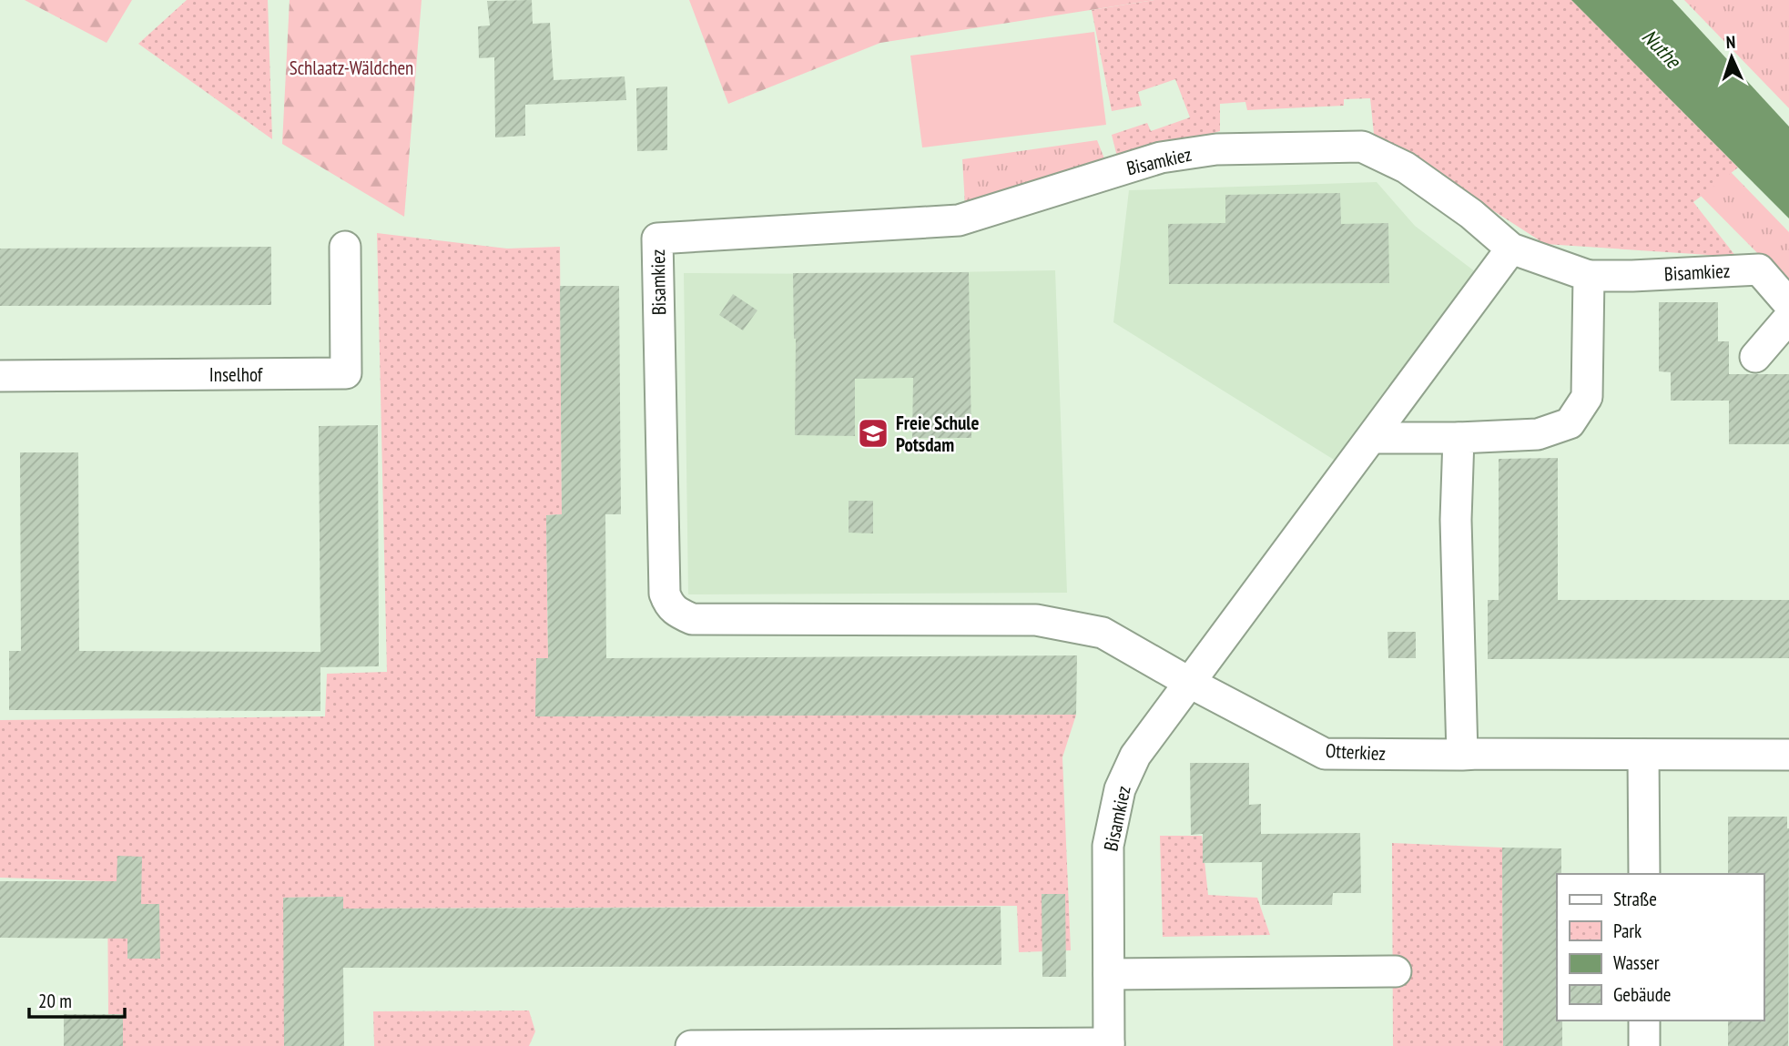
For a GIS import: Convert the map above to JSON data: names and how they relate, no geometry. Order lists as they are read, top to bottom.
{
  "streets": {
    "street": ["Bisamkiez", "Inselhof", "Otterkiez"]
  },
  "crossings": [
    ["Bisamkiez", "Otterkiez"]
  ],
  "water": ["Nuthe"],
  "parks": ["Schlaatz-Wäldchen"],
  "places": {
    "school or university": ["Freie Schule Potsdam"]
  },
  "legend": [
    "Straße",
    "Park",
    "Wasser",
    "Gebäude"
  ],
  "scale_bar": "20 m",
  "north": "top"
}
